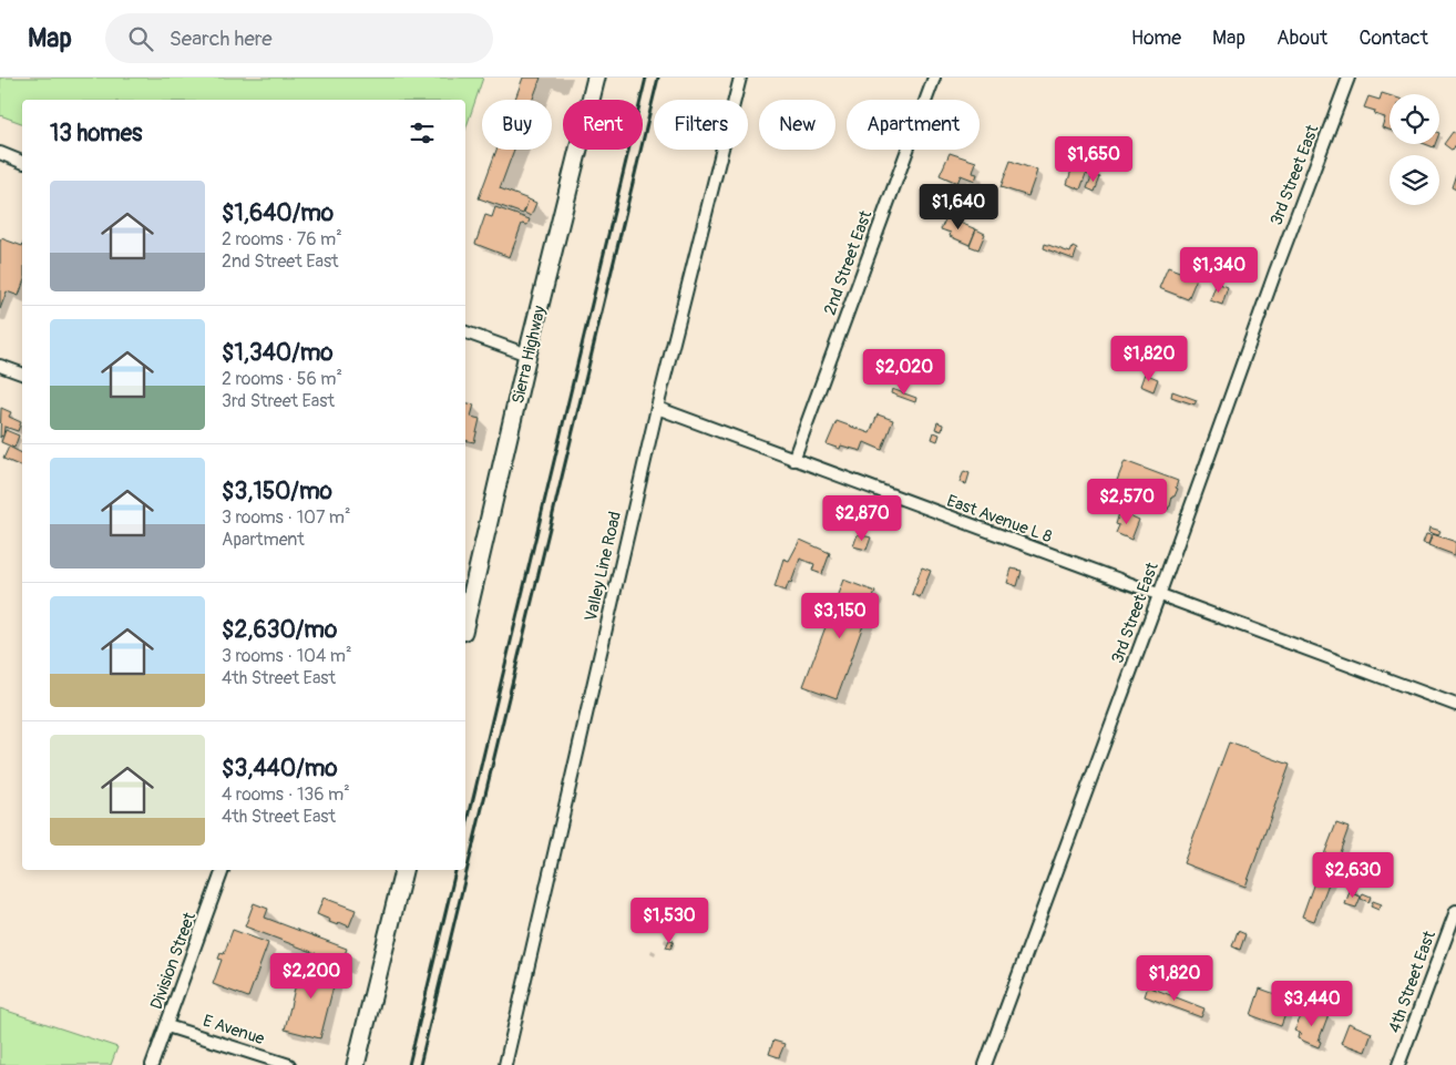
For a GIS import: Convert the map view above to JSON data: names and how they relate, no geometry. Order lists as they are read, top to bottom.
{
  "streets": {
    "main road": ["Sierra Highway"],
    "street": [
      "3rd Street East",
      "2nd Street East",
      "East Avenue L 8",
      "Valley Line Road",
      "Division Street",
      "4th Street East",
      "E Avenue"
    ]
  },
  "crossings": [
    ["3rd Street East", "East Avenue L 8"],
    ["2nd Street East", "East Avenue L 8"],
    ["East Avenue L 8", "Valley Line Road"],
    ["Division Street", "E Avenue"]
  ],
  "page": {
    "header": "Map",
    "search": "Search here",
    "nav": [
      "Home",
      "Map",
      "About",
      "Contact"
    ],
    "chip": [
      "Buy",
      "Rent",
      "Filters",
      "New",
      "Apartment"
    ],
    "heading": "13 homes",
    "price": [
      "$1,650",
      "$1,640",
      "$1,340",
      "$1,820",
      "$2,020",
      "$2,570",
      "$2,870",
      "$3,150",
      "$2,630",
      "$1,530",
      "$2,200",
      "$1,820",
      "$3,440"
    ],
    "list": [
      {
        "name": "$1,640/mo",
        "note": "2 rooms · 76 m² · 2nd Street East"
      },
      {
        "name": "$1,340/mo",
        "note": "2 rooms · 56 m² · 3rd Street East"
      },
      {
        "name": "$3,150/mo",
        "note": "3 rooms · 107 m² · Apartment"
      },
      {
        "name": "$2,630/mo",
        "note": "3 rooms · 104 m² · 4th Street East"
      },
      {
        "name": "$3,440/mo",
        "note": "4 rooms · 136 m² · 4th Street East"
      }
    ]
  }
}
